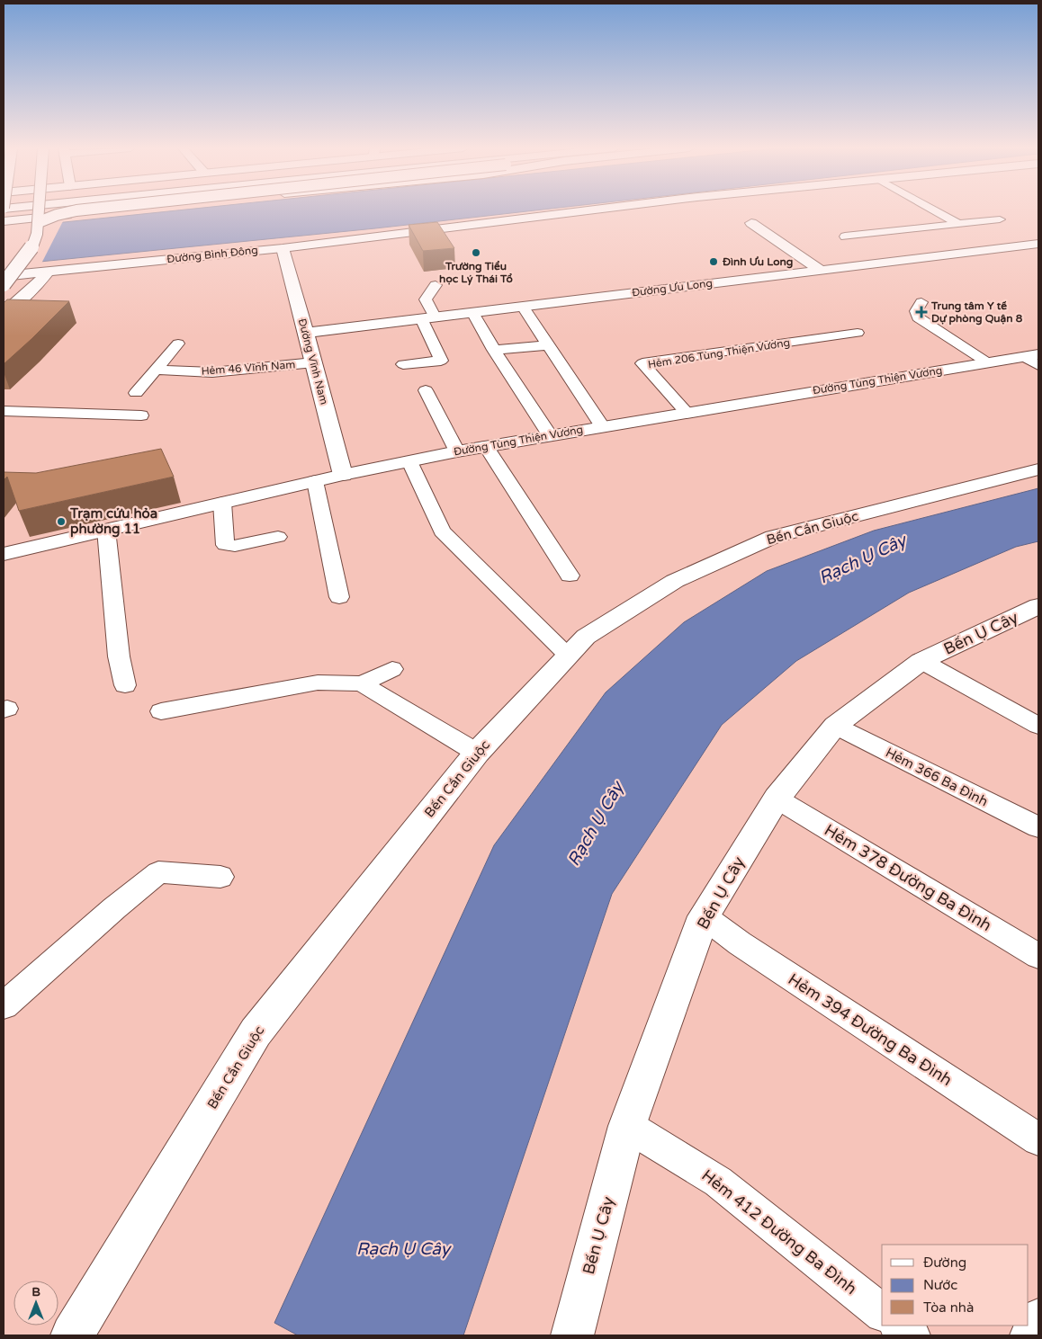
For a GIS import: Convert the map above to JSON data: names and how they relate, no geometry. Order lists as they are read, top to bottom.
{
  "streets": {
    "main road": [
      "Đường Bình Đông",
      "Đường Ưu Long",
      "Đường Vĩnh Nam",
      "Đường Tùng Thiện Vương",
      "Bến Cần Giuộc",
      "Bến Ụ Cây"
    ],
    "lane": [
      "Hẻm 206 Tùng Thiện Vương",
      "Hẻm 46 Vĩnh Nam",
      "Hẻm 366 Ba Đình",
      "Hẻm 378 Đường Ba Đình",
      "Hẻm 394 Đường Ba Đình",
      "Hẻm 412 Đường Ba Đình"
    ]
  },
  "crossings": [
    ["Đường Bình Đông", "Đường Vĩnh Nam"],
    ["Đường Ưu Long", "Đường Vĩnh Nam"],
    ["Hẻm 206 Tùng Thiện Vương", "Đường Tùng Thiện Vương"],
    ["Đường Vĩnh Nam", "Hẻm 46 Vĩnh Nam"],
    ["Đường Vĩnh Nam", "Đường Tùng Thiện Vương"],
    ["Bến Ụ Cây", "Hẻm 366 Ba Đình"],
    ["Bến Ụ Cây", "Hẻm 378 Đường Ba Đình"],
    ["Bến Ụ Cây", "Hẻm 394 Đường Ba Đình"],
    ["Bến Ụ Cây", "Hẻm 412 Đường Ba Đình"]
  ],
  "water": ["Rạch Ụ Cây"],
  "places": {
    "other": ["Trường Tiểu học Lý Thái Tổ", "Đình Ưu Long", "Trạm cứu hỏa phường 11"],
    "health": ["Trung tâm Y tế Dự phòng Quận 8"]
  },
  "legend": ["Đường", "Nước", "Tòa nhà"],
  "north": "top"
}
